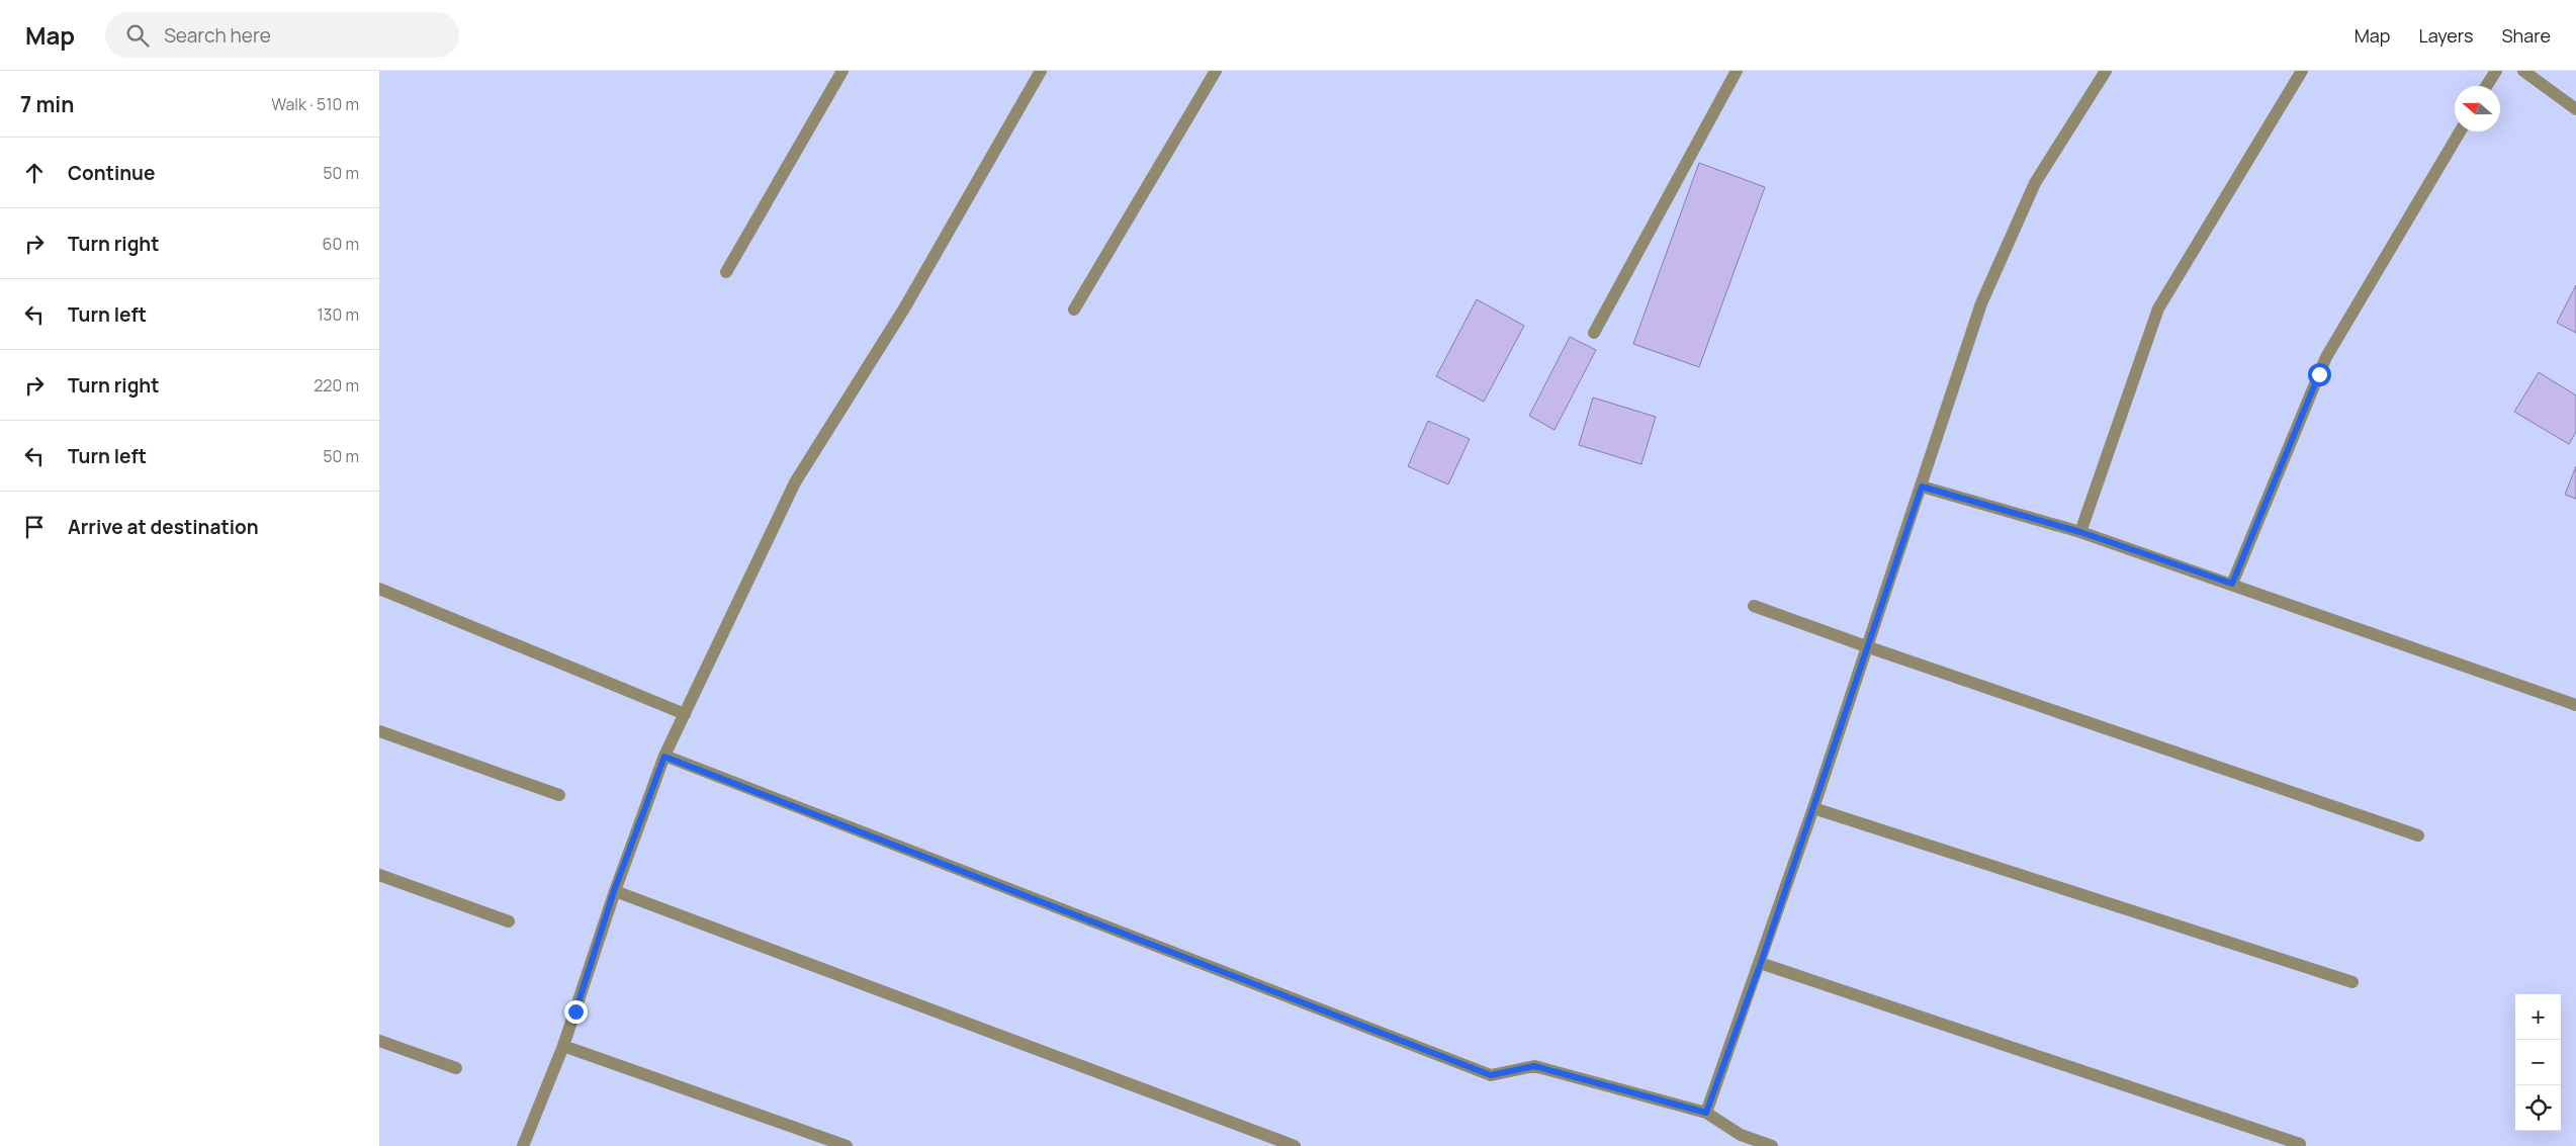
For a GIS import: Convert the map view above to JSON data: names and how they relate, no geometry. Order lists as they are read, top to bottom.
{
  "north": "left",
  "page": {
    "header": "Map",
    "search": "Search here",
    "nav": ["Map", "Layers", "Share"],
    "heading": ["7 min", "Walk · 510 m"],
    "list": [
      ["Continue", "50 m"],
      ["Turn right", "60 m"],
      ["Turn left", "130 m"],
      ["Turn right", "220 m"],
      ["Turn left", "50 m"],
      "Arrive at destination"
    ],
    "map_buttons": ["+", "−"]
  }
}
